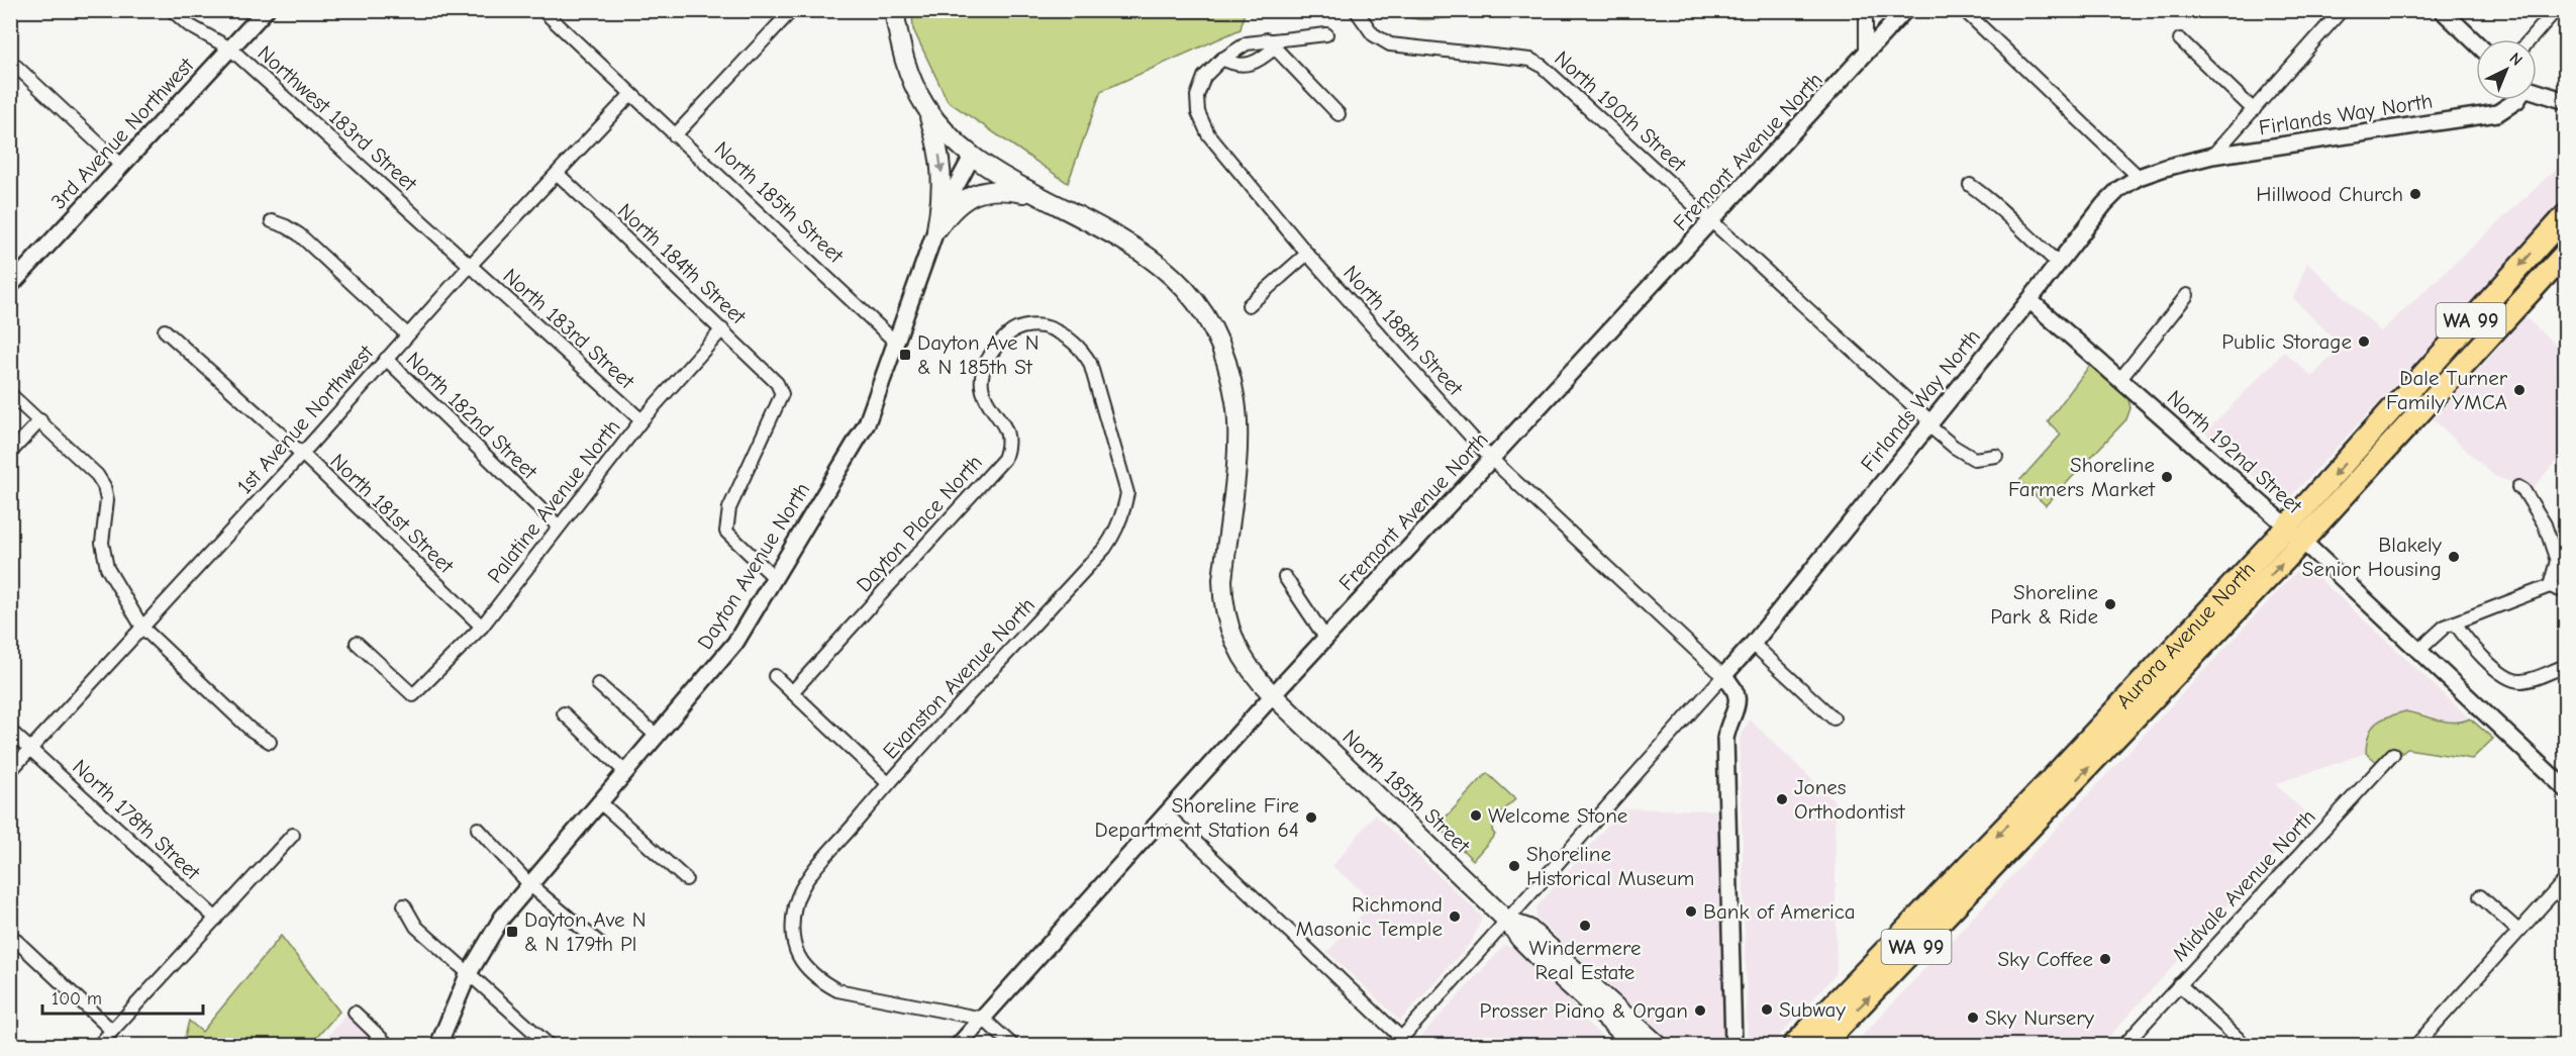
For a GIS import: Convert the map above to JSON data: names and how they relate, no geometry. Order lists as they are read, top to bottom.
{
  "streets": {
    "highway": ["WA 99", "Aurora Avenue North"],
    "main road": ["North 185th Street"],
    "street": [
      "North 190th Street",
      "Firlands Way North",
      "Northwest 183rd Street",
      "3rd Avenue Northwest",
      "Fremont Avenue North",
      "North 184th Street",
      "North 183rd Street",
      "North 188th Street",
      "North 182nd Street",
      "1st Avenue Northwest",
      "North 192nd Street",
      "Palatine Avenue North",
      "North 181st Street",
      "Dayton Place North",
      "Dayton Avenue North",
      "Evanston Avenue North",
      "North 178th Street",
      "Midvale Avenue North"
    ]
  },
  "crossings": [
    ["North 190th Street", "Firlands Way North"],
    ["North 190th Street", "Fremont Avenue North"],
    ["Firlands Way North", "North 188th Street"],
    ["Firlands Way North", "North 192nd Street"],
    ["Northwest 183rd Street", "3rd Avenue Northwest"],
    ["Northwest 183rd Street", "North 183rd Street"],
    ["Northwest 183rd Street", "1st Avenue Northwest"],
    ["Fremont Avenue North", "North 185th Street"],
    ["Fremont Avenue North", "North 188th Street"],
    ["Fremont Avenue North", "Evanston Avenue North"],
    ["North 185th Street", "1st Avenue Northwest"],
    ["North 185th Street", "Dayton Avenue North"],
    ["North 184th Street", "1st Avenue Northwest"],
    ["North 184th Street", "Palatine Avenue North"],
    ["North 184th Street", "Dayton Avenue North"],
    ["North 183rd Street", "1st Avenue Northwest"],
    ["North 183rd Street", "Palatine Avenue North"],
    ["North 182nd Street", "1st Avenue Northwest"],
    ["North 182nd Street", "Palatine Avenue North"],
    ["1st Avenue Northwest", "North 181st Street"],
    ["1st Avenue Northwest", "North 178th Street"],
    ["North 192nd Street", "Aurora Avenue North"],
    ["Palatine Avenue North", "North 181st Street"],
    ["Dayton Place North", "Evanston Avenue North"]
  ],
  "places": {
    "other": [
      "Hillwood Church",
      "Public Storage",
      "Dale Turner Family YMCA",
      "Shoreline Farmers Market",
      "Blakely Senior Housing",
      "Shoreline Park & Ride",
      "Jones Orthodontist",
      "Welcome Stone",
      "Shoreline Fire Department Station 64",
      "Shoreline Historical Museum",
      "Bank of America",
      "Richmond Masonic Temple",
      "Windermere Real Estate",
      "Sky Coffee",
      "Subway",
      "Prosser Piano & Organ",
      "Sky Nursery"
    ],
    "transit": ["Dayton Ave N & N 185th St", "Dayton Ave N & N 179th Pl"]
  },
  "scale_bar": "100 m",
  "north": "top right"
}
